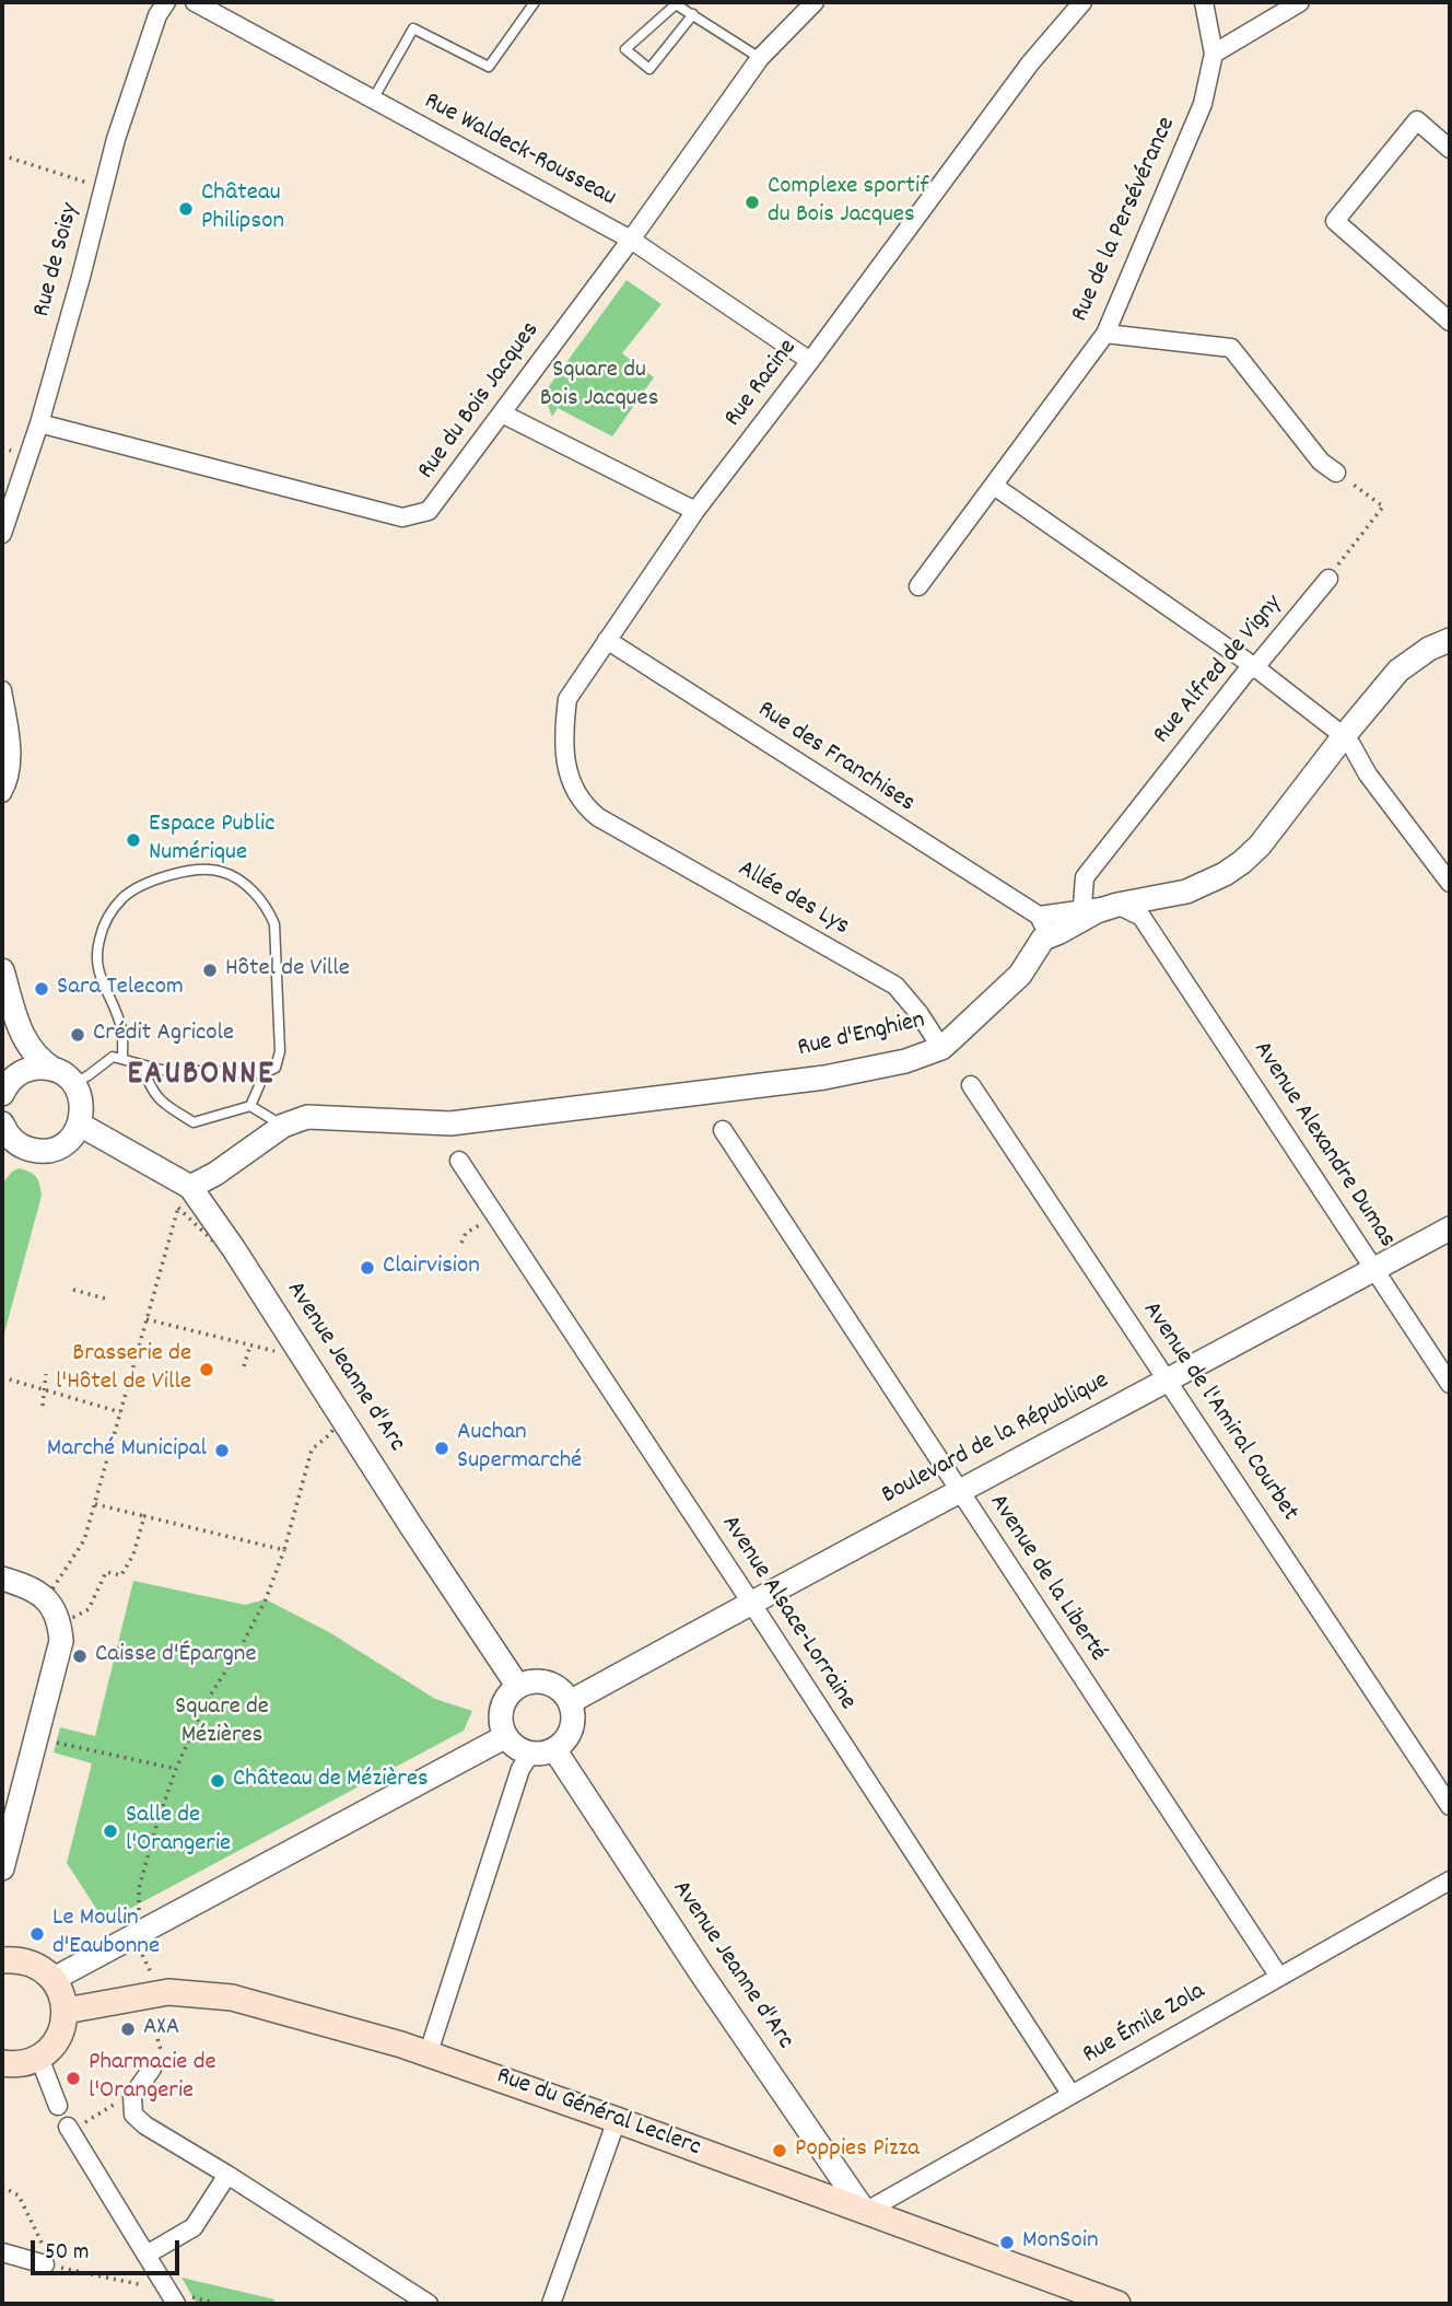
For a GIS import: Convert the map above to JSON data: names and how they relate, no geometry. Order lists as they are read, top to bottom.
{
  "streets": {
    "main road": ["Rue du Général Leclerc"],
    "street": [
      "Rue Waldeck-Rousseau",
      "Rue de la Persévérance",
      "Rue de Soisy",
      "Rue Racine",
      "Rue du Bois Jacques",
      "Rue Alfred de Vigny",
      "Rue des Franchises",
      "Allée des Lys",
      "Rue d'Enghien",
      "Avenue Alexandre Dumas",
      "Avenue Jeanne d'Arc",
      "Avenue de l'Amiral Courbet",
      "Boulevard de la République",
      "Avenue de la Liberté",
      "Avenue Alsace-Lorraine",
      "Rue Émile Zola"
    ]
  },
  "crossings": [
    ["Rue Waldeck-Rousseau", "Rue Racine"],
    ["Rue Waldeck-Rousseau", "Rue du Bois Jacques"],
    ["Rue de Soisy", "Rue du Bois Jacques"],
    ["Rue Racine", "Rue des Franchises"],
    ["Rue Racine", "Allée des Lys"],
    ["Rue Alfred de Vigny", "Rue d'Enghien"],
    ["Rue des Franchises", "Rue d'Enghien"],
    ["Allée des Lys", "Rue d'Enghien"],
    ["Rue d'Enghien", "Avenue Alexandre Dumas"],
    ["Rue d'Enghien", "Avenue Jeanne d'Arc"],
    ["Avenue Alexandre Dumas", "Boulevard de la République"],
    ["Avenue Jeanne d'Arc", "Boulevard de la République"],
    ["Avenue Jeanne d'Arc", "Rue Émile Zola"],
    ["Avenue Jeanne d'Arc", "Rue du Général Leclerc"],
    ["Avenue de l'Amiral Courbet", "Boulevard de la République"],
    ["Boulevard de la République", "Avenue de la Liberté"],
    ["Boulevard de la République", "Avenue Alsace-Lorraine"],
    ["Avenue de la Liberté", "Rue Émile Zola"],
    ["Avenue Alsace-Lorraine", "Rue Émile Zola"],
    ["Rue Émile Zola", "Rue du Général Leclerc"]
  ],
  "districts": ["EAUBONNE"],
  "parks": ["Square du Bois Jacques", "Square de Mézières"],
  "places": [
    "Complexe sportif du Bois Jacques",
    "Château Philipson",
    "Espace Public Numérique",
    "Hôtel de Ville",
    "Sara Telecom",
    "Crédit Agricole",
    "Clairvision",
    "Brasserie de l'Hôtel de Ville",
    "Auchan Supermarché",
    "Marché Municipal",
    "Caisse d'Épargne",
    "Château de Mézières",
    "Salle de l'Orangerie",
    "Le Moulin d'Eaubonne",
    "AXA",
    "Pharmacie de l'Orangerie",
    "Poppies Pizza",
    "MonSoin"
  ],
  "scale_bar": "50 m"
}
